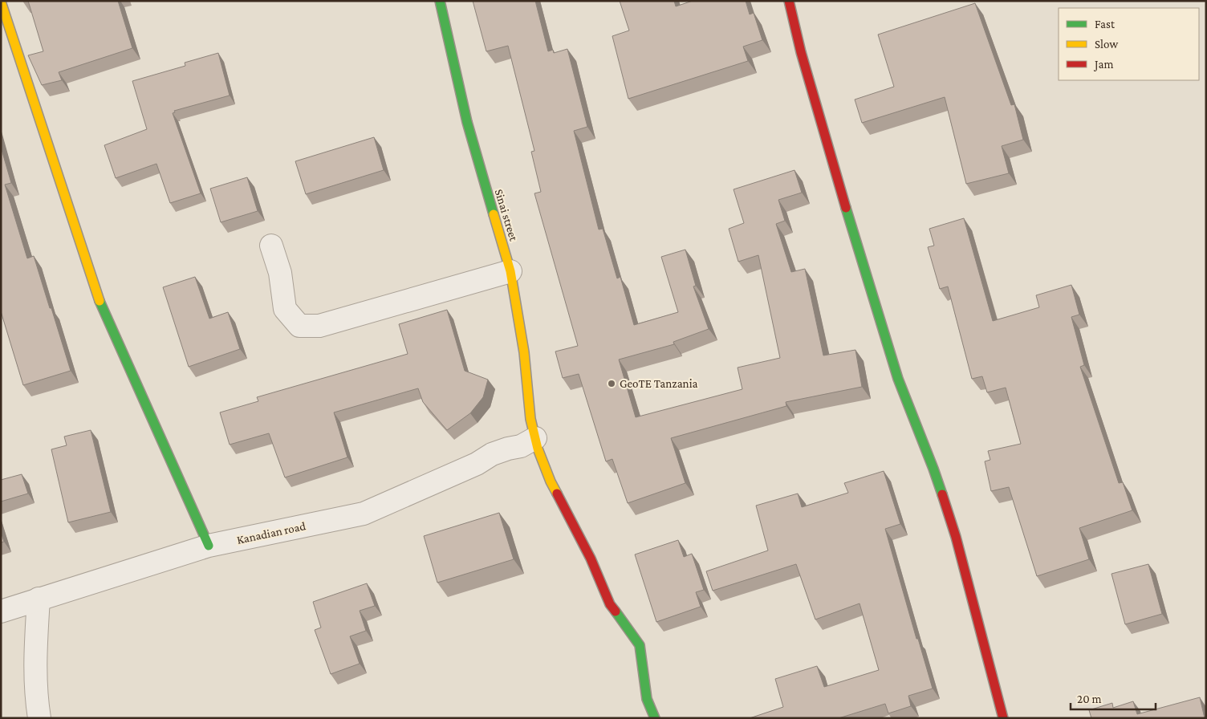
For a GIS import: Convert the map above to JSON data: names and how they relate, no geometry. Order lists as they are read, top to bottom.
{
  "streets": {
    "street": ["Sinai street", "Kanadian road"]
  },
  "crossings": [
    ["Sinai street", "Kanadian road"]
  ],
  "places": ["GeoTE Tanzania"],
  "legend": ["Fast", "Slow", "Jam"],
  "scale_bar": "20 m"
}
